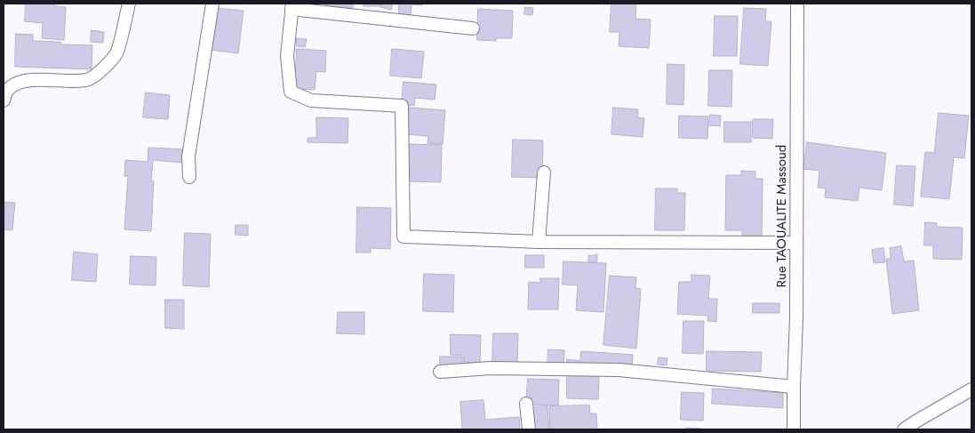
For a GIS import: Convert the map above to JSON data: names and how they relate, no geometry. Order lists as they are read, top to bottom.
{
  "streets": {
    "street": ["Rue TAOUALITE Massoud"]
  }
}
